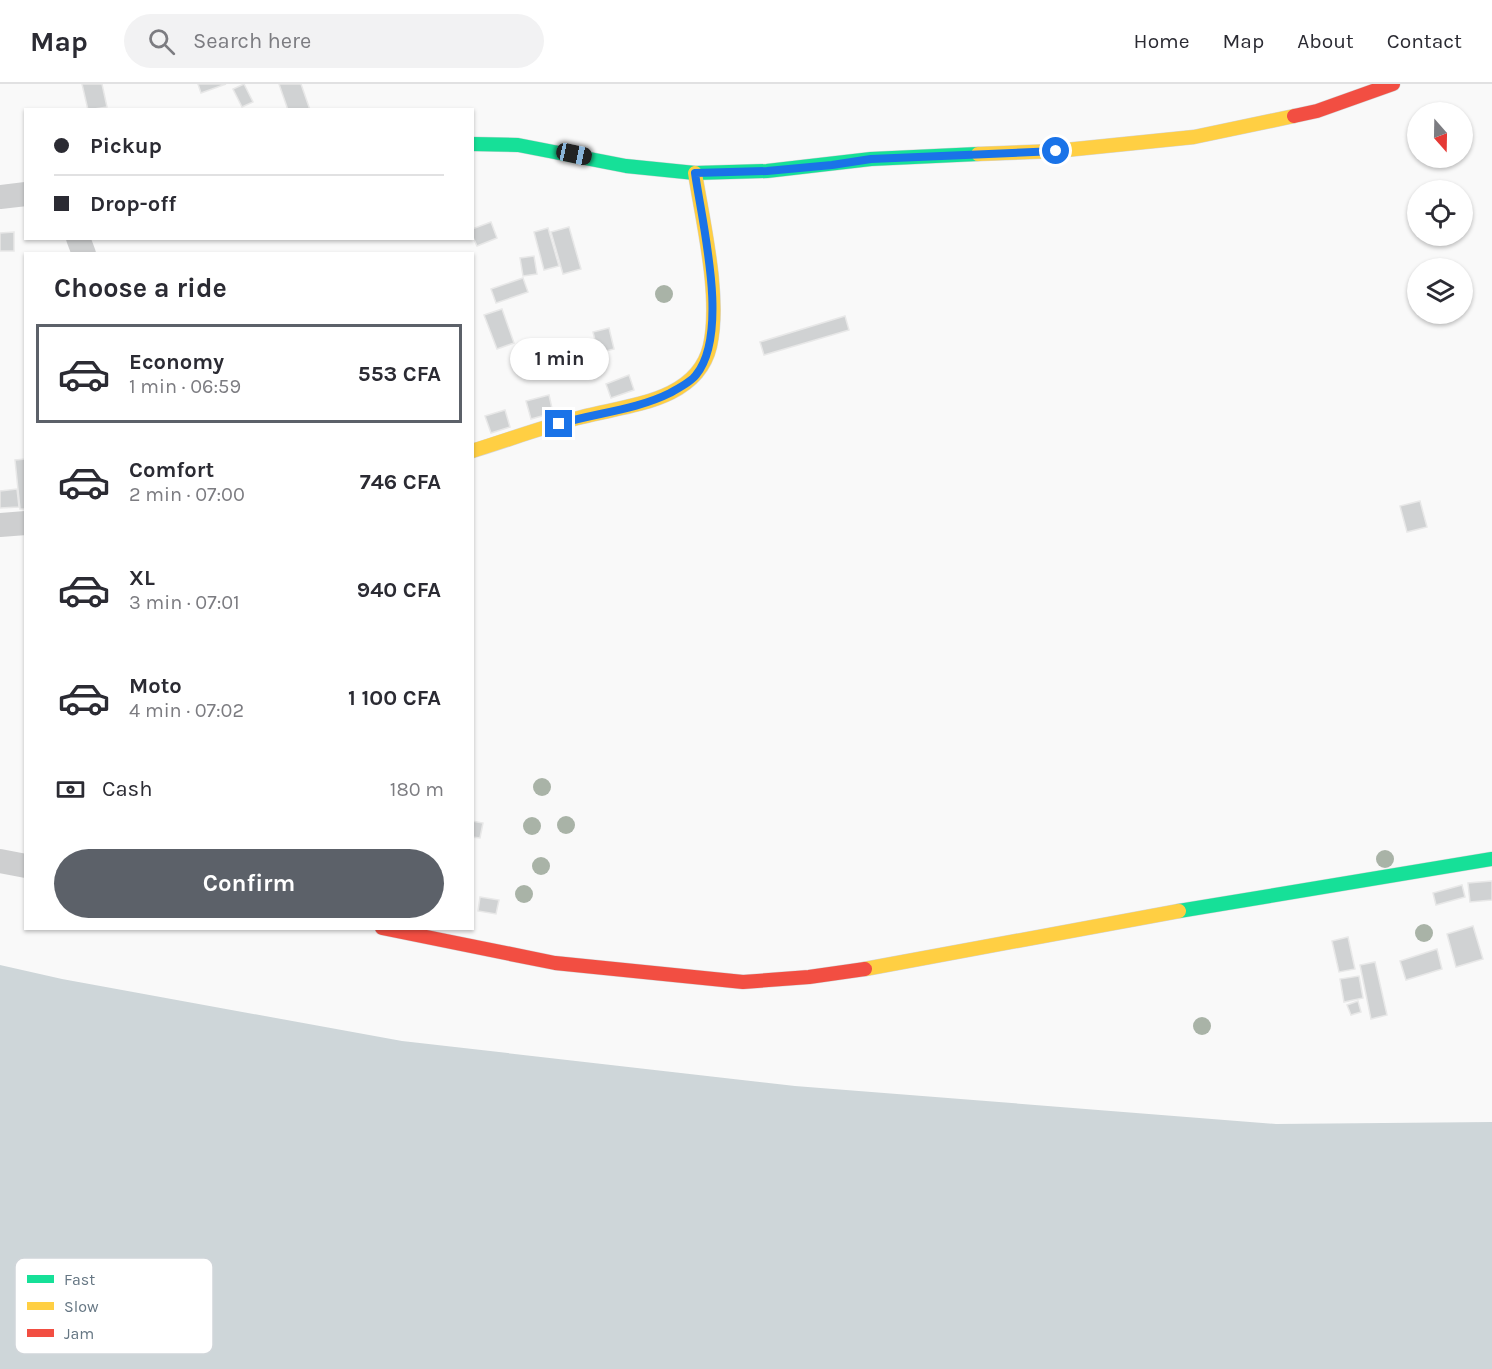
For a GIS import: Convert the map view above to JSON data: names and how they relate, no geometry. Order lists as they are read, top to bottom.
{
  "legend": ["Fast", "Slow", "Jam"],
  "north": "bottom",
  "page": {
    "header": "Map",
    "search": "Search here",
    "nav": [
      "Home",
      "Map",
      "About",
      "Contact"
    ],
    "banner": ["Pickup", "Drop-off"],
    "heading": "Choose a ride",
    "list": [
      {
        "name": "Economy",
        "note": "1 min · 06:59",
        "value": "553 CFA"
      },
      {
        "name": "Comfort",
        "note": "2 min · 07:00",
        "value": "746 CFA"
      },
      {
        "name": "XL",
        "note": "3 min · 07:01",
        "value": "940 CFA"
      },
      {
        "name": "Moto",
        "note": "4 min · 07:02",
        "value": "1 100 CFA"
      }
    ],
    "bubble": "1 min",
    "pay": ["Cash", "180 m"],
    "buttons": "Confirm"
  }
}
